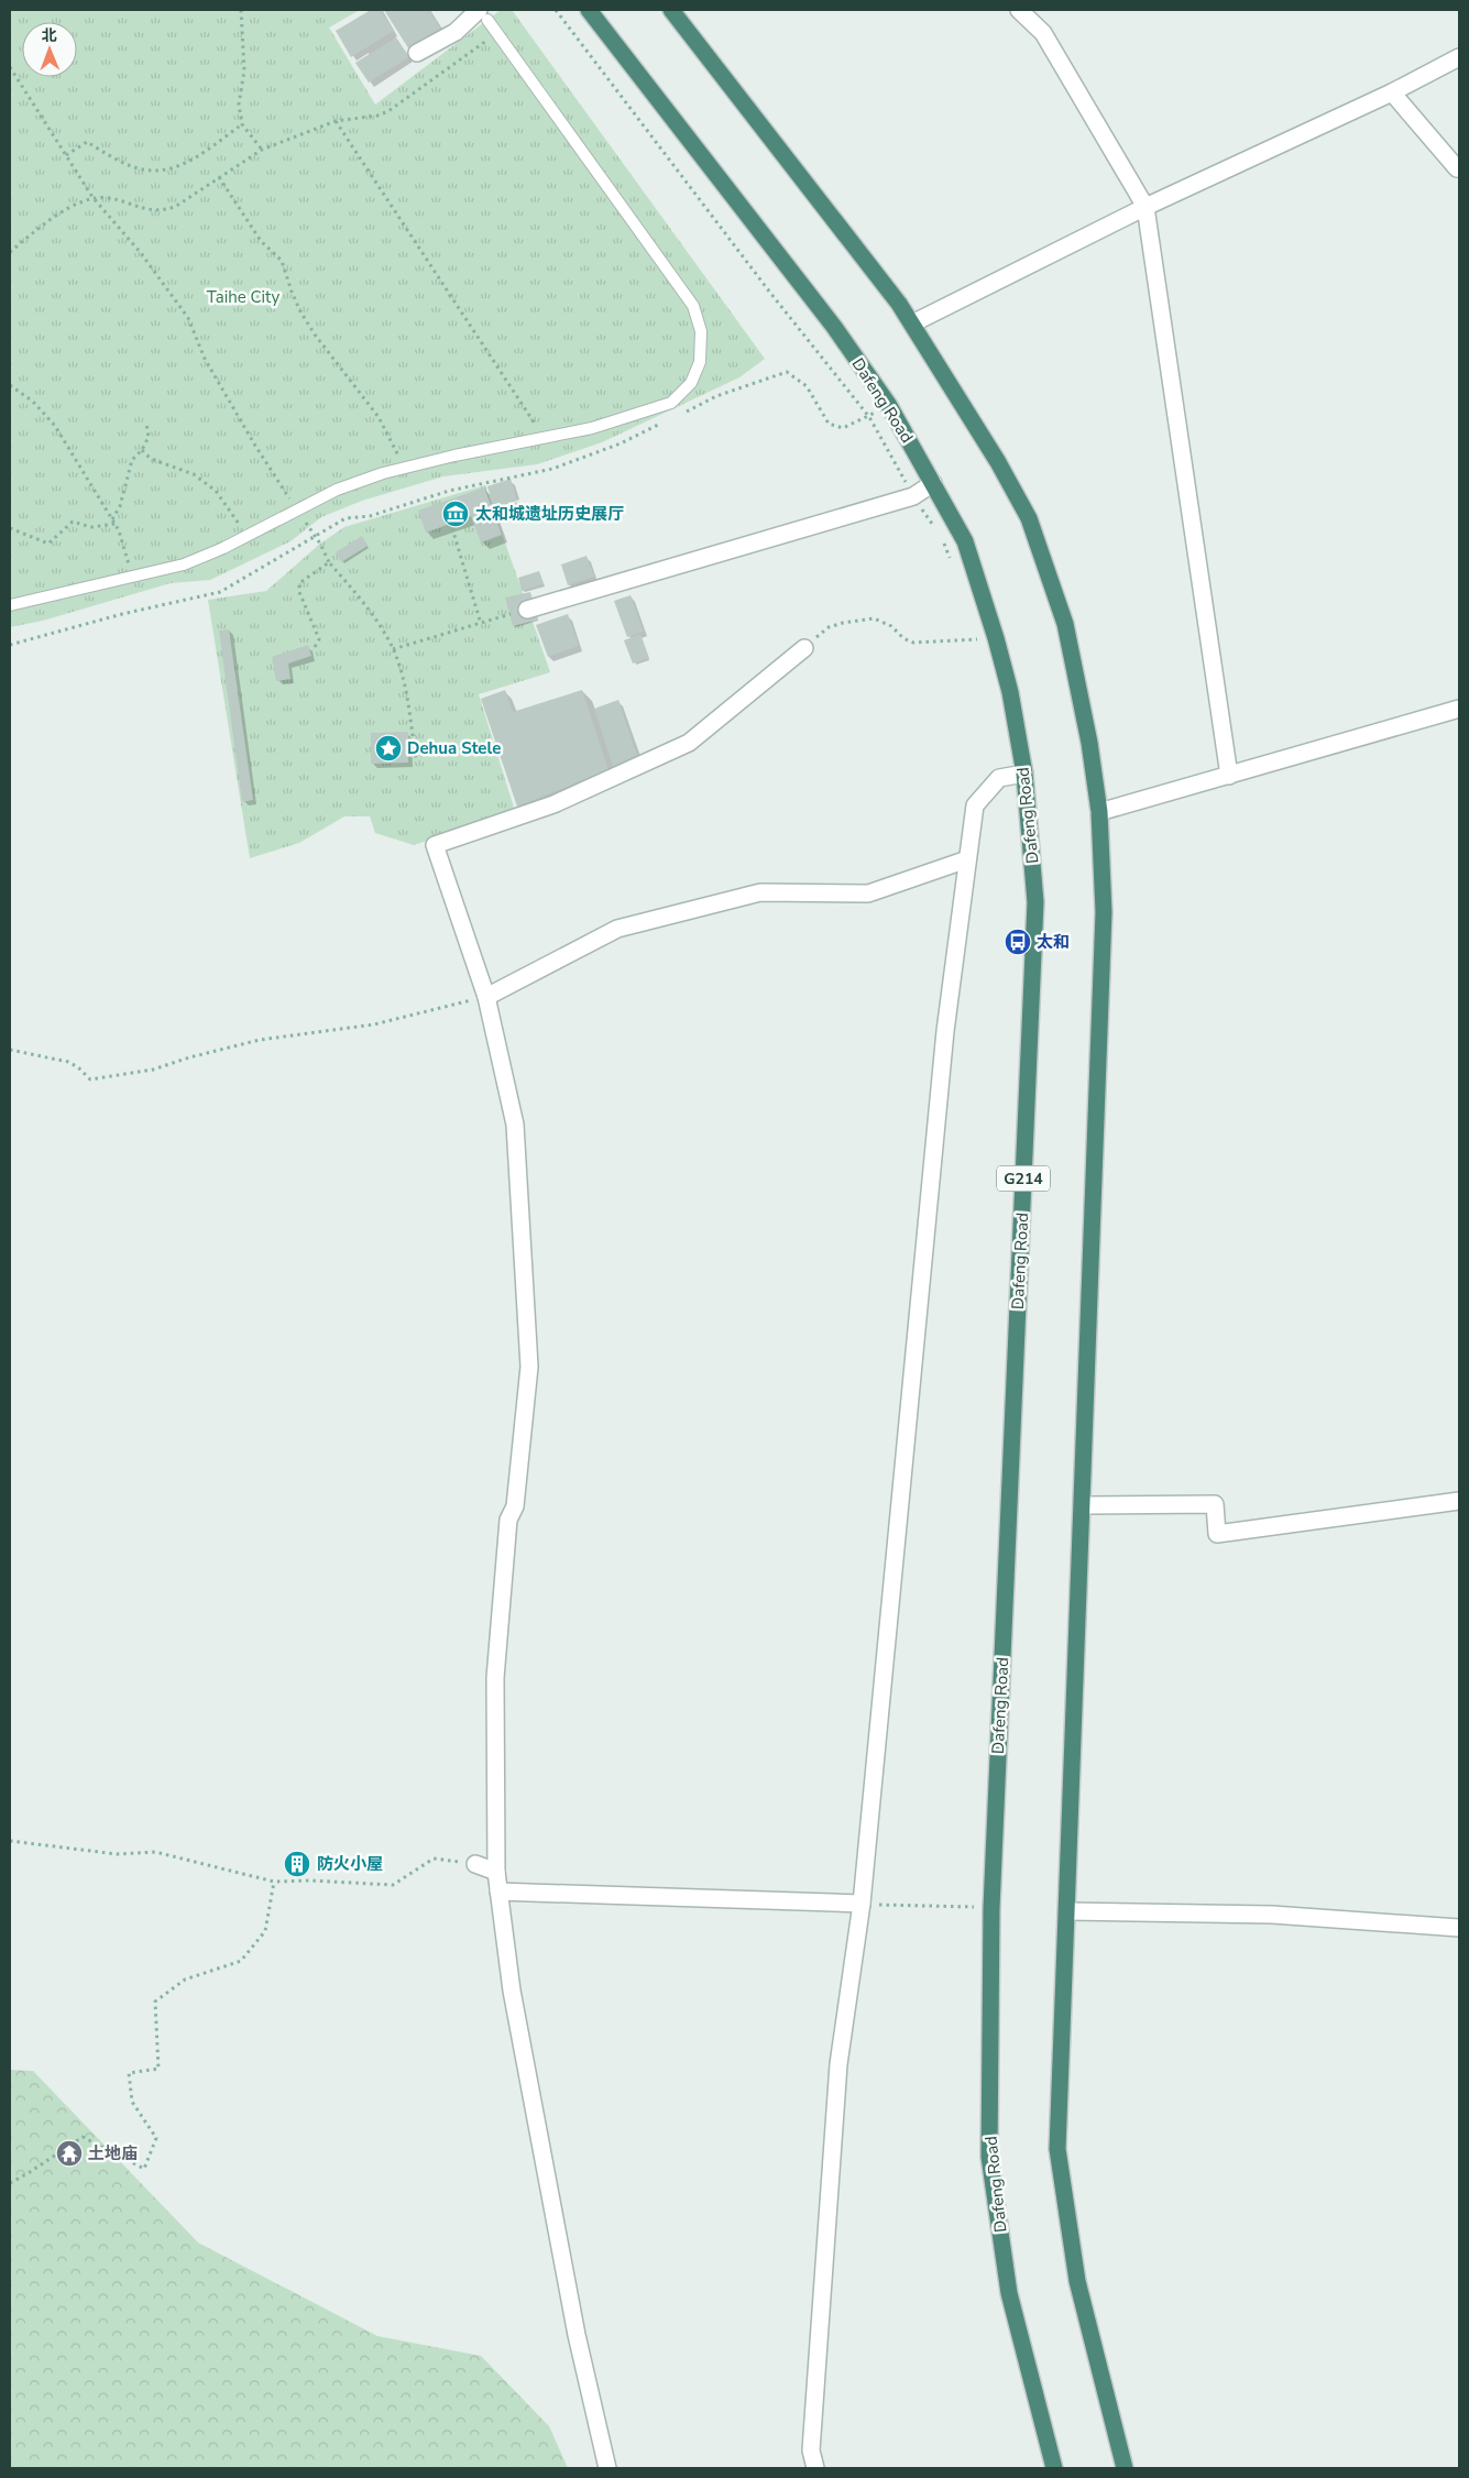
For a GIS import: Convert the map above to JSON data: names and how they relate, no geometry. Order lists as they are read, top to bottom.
{
  "streets": {
    "highway": ["Dafeng Road", "G214"]
  },
  "parks": ["Taihe City"],
  "places": {
    "museum": ["太和城遗址历史展厅"],
    "place": ["Dehua Stele"],
    "bus stop": ["太和"],
    "building": ["防火小屋"],
    "temple": ["土地庙"]
  },
  "north": "top"
}
